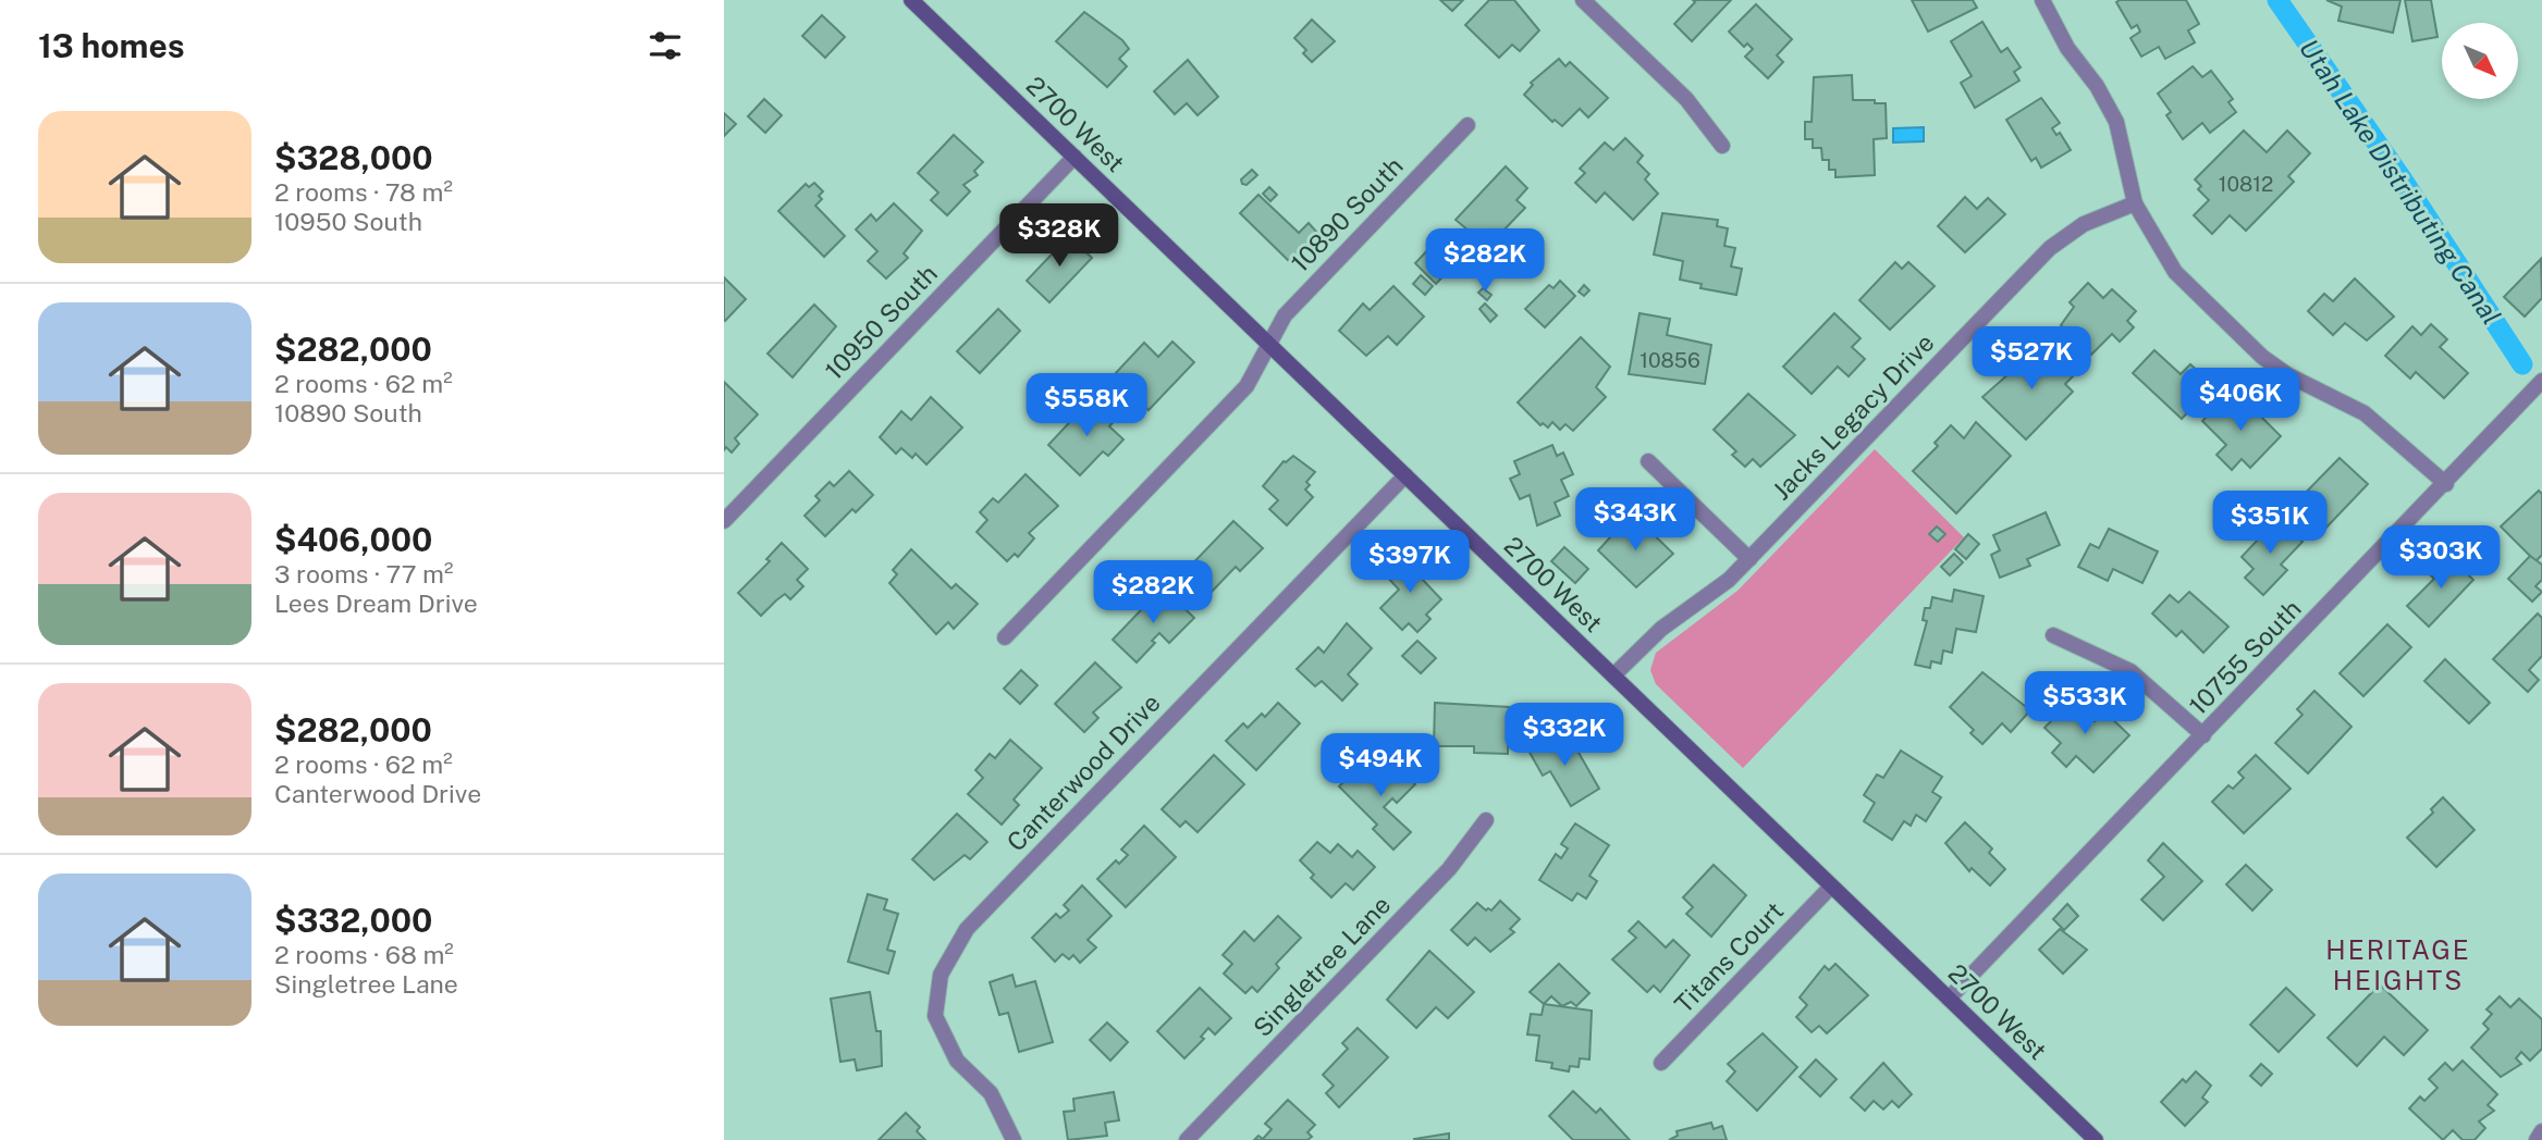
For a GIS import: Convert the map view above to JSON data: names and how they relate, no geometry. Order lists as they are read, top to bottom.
{
  "streets": {
    "main road": ["2700 West"],
    "street": [
      "10890 South",
      "10950 South",
      "Jacks Legacy Drive",
      "10755 South",
      "Canterwood Drive",
      "Titans Court",
      "Singletree Lane"
    ]
  },
  "crossings": [
    ["2700 West", "10890 South"],
    ["2700 West", "10950 South"],
    ["2700 West", "Jacks Legacy Drive"],
    ["2700 West", "10755 South"],
    ["2700 West", "Canterwood Drive"],
    ["2700 West", "Titans Court"]
  ],
  "districts": ["HERITAGE HEIGHTS"],
  "water": ["Utah Lake Distributing Canal"],
  "house_numbers": ["10812", "10856"],
  "north": "bottom right",
  "page": {
    "heading": "13 homes",
    "list": [
      {
        "name": "$328,000",
        "note": "2 rooms · 78 m² · 10950 South"
      },
      {
        "name": "$282,000",
        "note": "2 rooms · 62 m² · 10890 South"
      },
      {
        "name": "$406,000",
        "note": "3 rooms · 77 m² · Lees Dream Drive"
      },
      {
        "name": "$282,000",
        "note": "2 rooms · 62 m² · Canterwood Drive"
      },
      {
        "name": "$332,000",
        "note": "2 rooms · 68 m² · Singletree Lane"
      }
    ],
    "price": [
      "$328K",
      "$282K",
      "$527K",
      "$406K",
      "$558K",
      "$343K",
      "$351K",
      "$303K",
      "$397K",
      "$282K",
      "$533K",
      "$332K",
      "$494K"
    ]
  }
}
